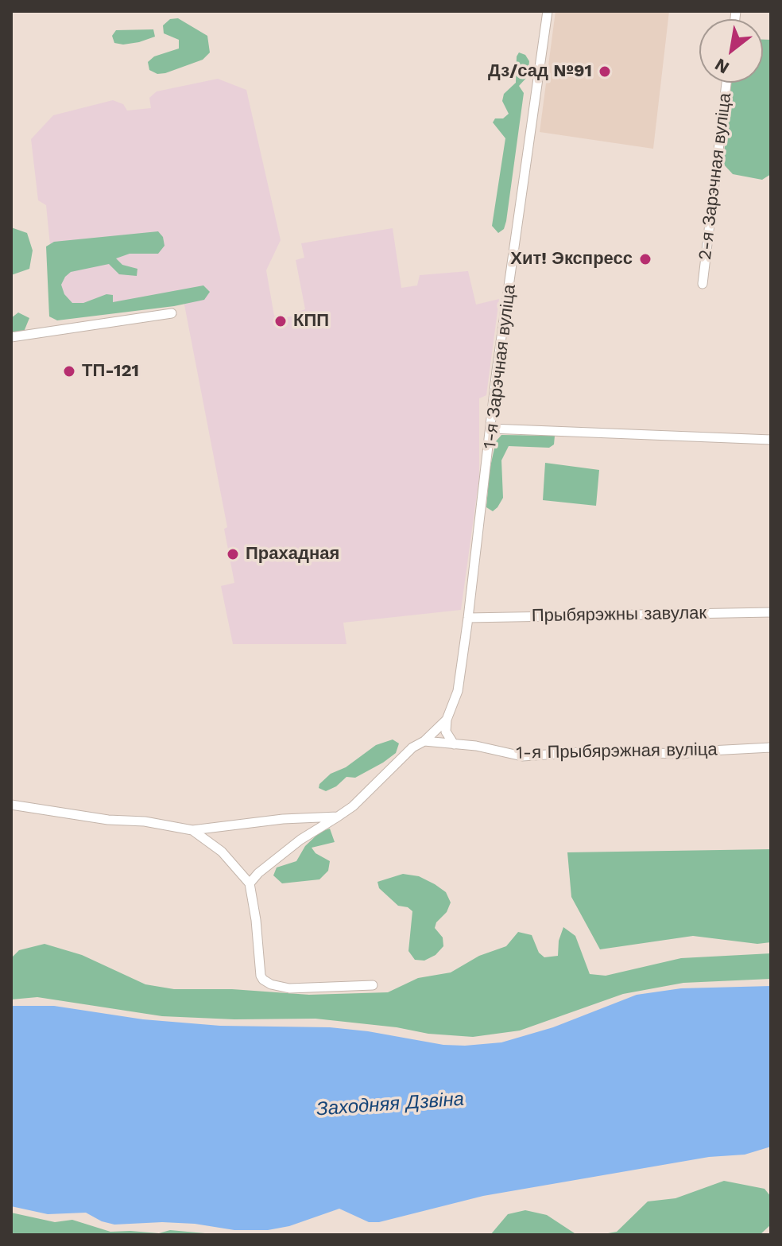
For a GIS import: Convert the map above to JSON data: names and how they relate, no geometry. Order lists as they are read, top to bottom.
{
  "streets": {
    "street": [
      "2-я Зарэчная вуліца",
      "1-я Зарэчная вуліца",
      "Прыбярэжны завулак",
      "1-я Прыбярэжная вуліца"
    ]
  },
  "crossings": [
    ["1-я Зарэчная вуліца", "Прыбярэжны завулак"],
    ["1-я Зарэчная вуліца", "1-я Прыбярэжная вуліца"]
  ],
  "water": ["Заходняя Дзвіна"],
  "places": [
    "Дз/сад №91",
    "Хит! Экспресс",
    "КПП",
    "ТП-121",
    "Прахадная"
  ],
  "north": "bottom left"
}
